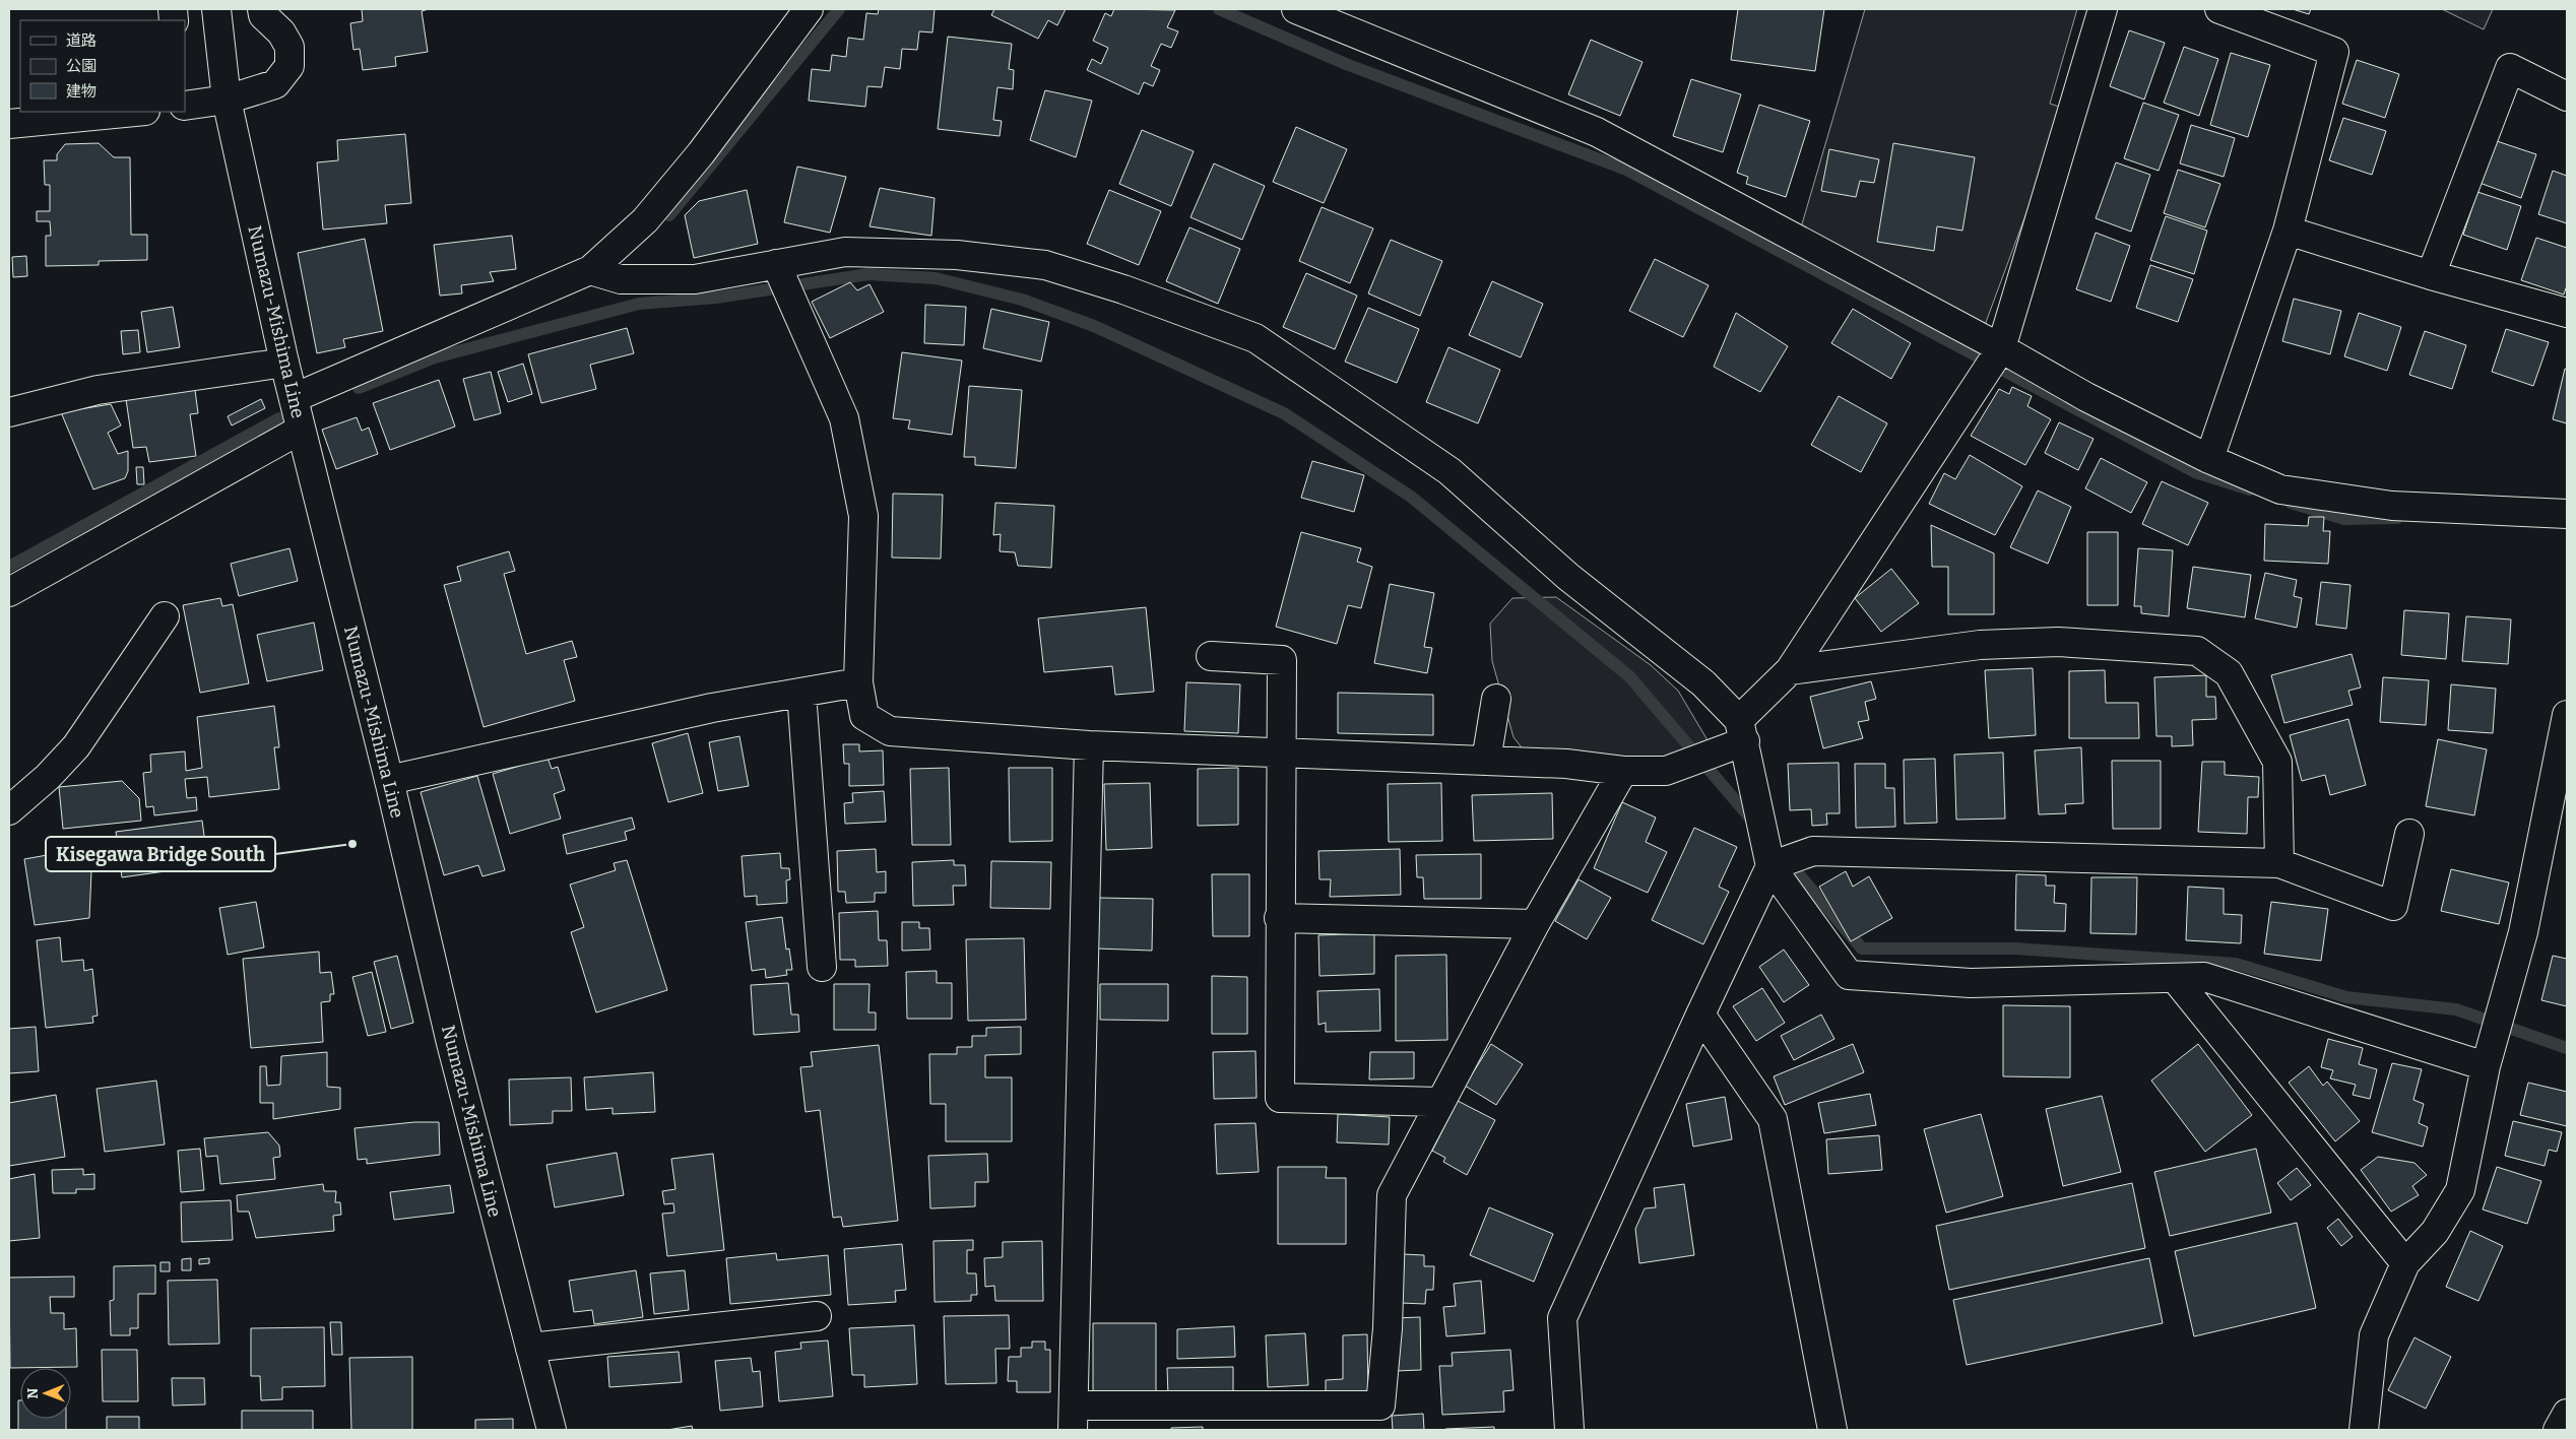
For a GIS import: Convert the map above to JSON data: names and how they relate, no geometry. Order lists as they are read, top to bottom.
{
  "streets": {
    "street": ["Numazu-Mishima Line"]
  },
  "places": ["Kisegawa Bridge South"],
  "legend": ["道路", "公園", "建物"],
  "north": "left"
}
